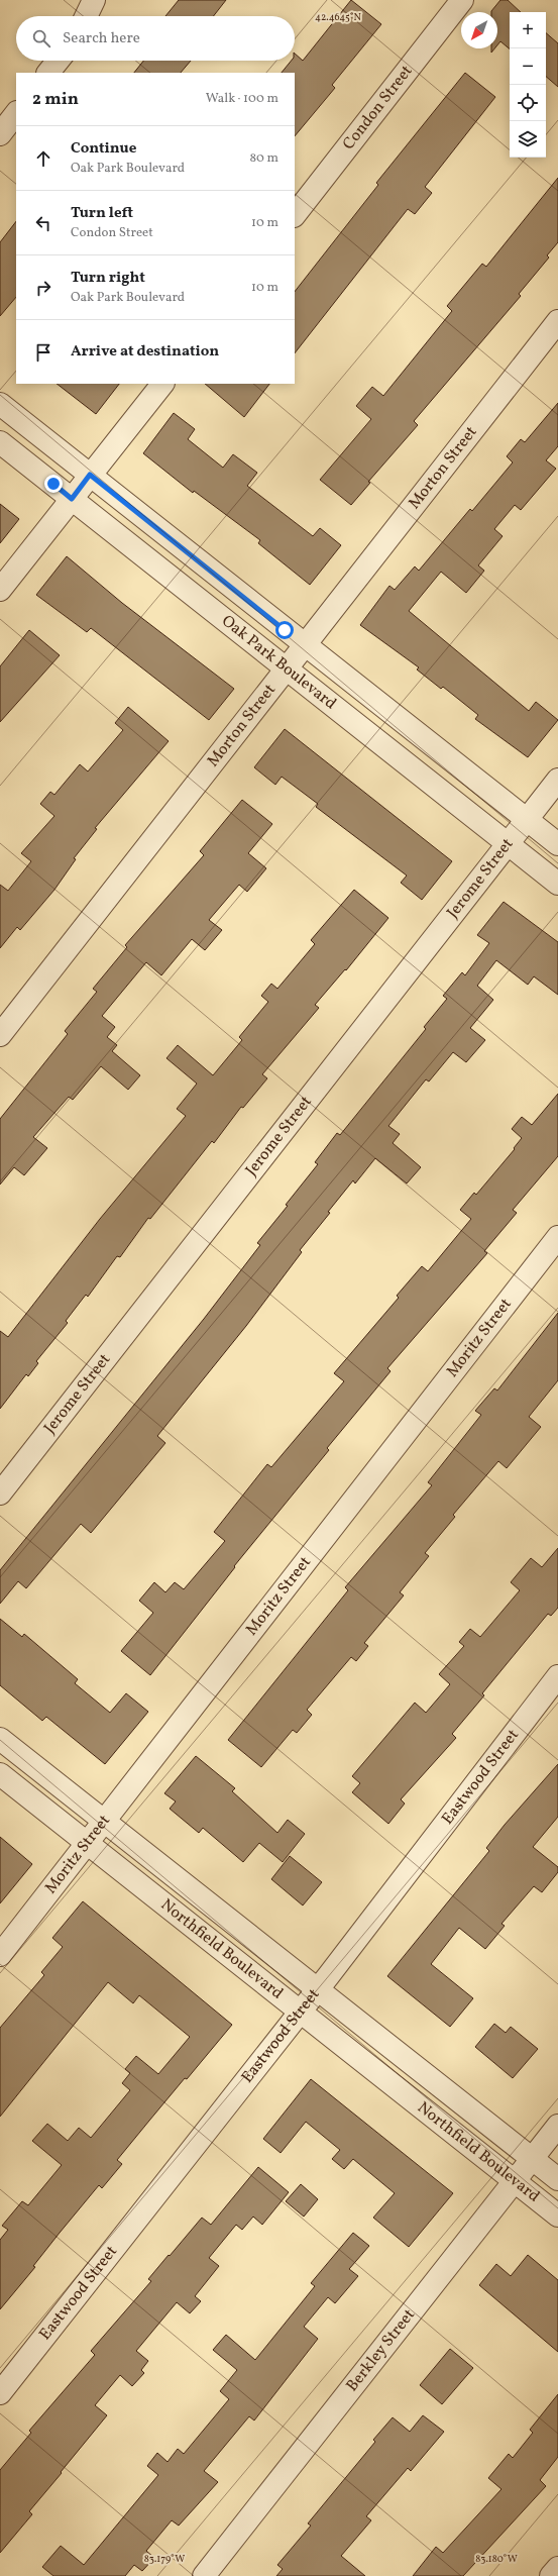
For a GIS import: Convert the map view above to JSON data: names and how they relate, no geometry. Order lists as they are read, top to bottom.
{
  "streets": {
    "street": [
      "Condon Street",
      "Morton Street",
      "Oak Park Boulevard",
      "Jerome Street",
      "Moritz Street",
      "Eastwood Street",
      "Northfield Boulevard",
      "Berkley Street"
    ]
  },
  "crossings": [
    ["Morton Street", "Oak Park Boulevard"],
    ["Oak Park Boulevard", "Jerome Street"],
    ["Moritz Street", "Northfield Boulevard"],
    ["Eastwood Street", "Northfield Boulevard"],
    ["Northfield Boulevard", "Berkley Street"]
  ],
  "north": "bottom left",
  "page": {
    "map_buttons": ["+", "−"],
    "search": "Search here",
    "heading": ["2 min", "Walk · 100 m"],
    "list": [
      ["Continue", "Oak Park Boulevard", "80 m"],
      ["Turn left", "Condon Street", "10 m"],
      ["Turn right", "Oak Park Boulevard", "10 m"],
      "Arrive at destination"
    ]
  },
  "coordinates": ["42.4645°N", "83.179°W", "83.180°W"]
}
